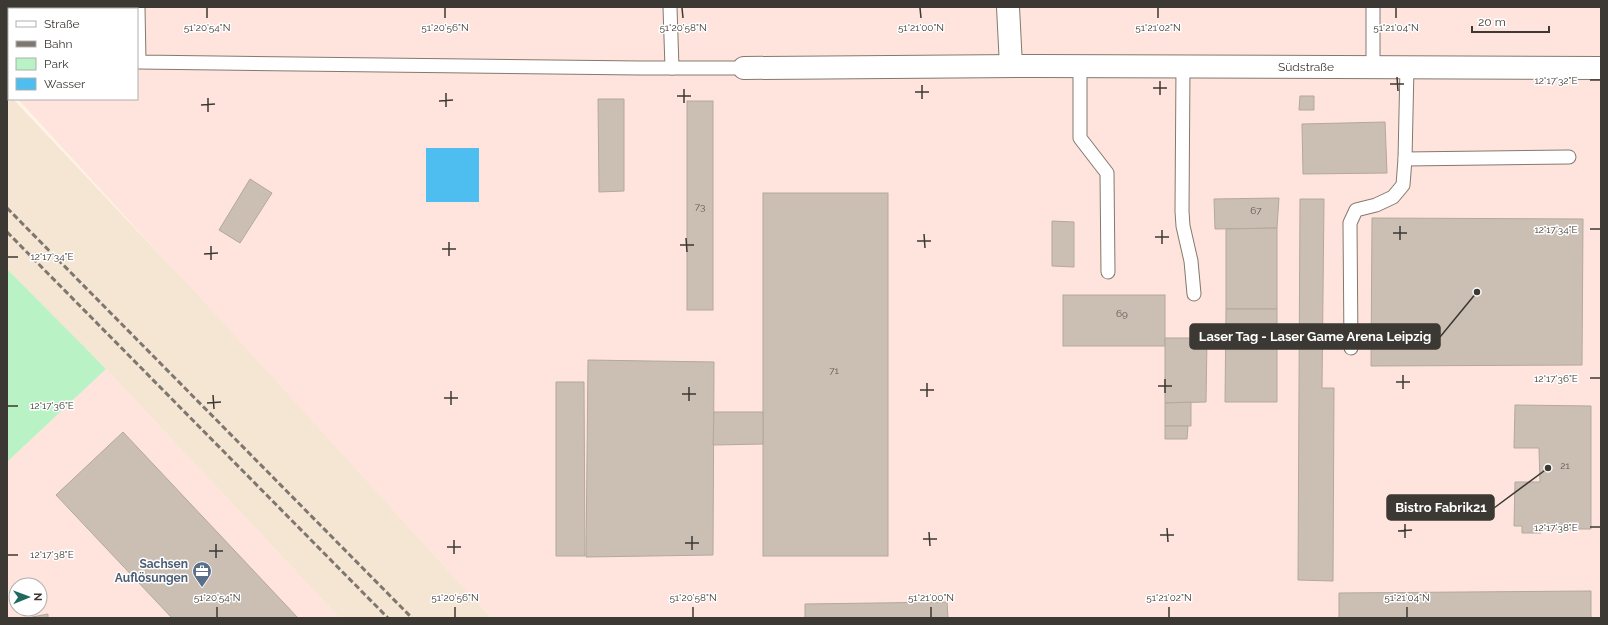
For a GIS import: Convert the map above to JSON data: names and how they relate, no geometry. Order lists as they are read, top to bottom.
{
  "streets": {
    "street": ["Südstraße"]
  },
  "places": {
    "other": ["Laser Tag - Laser Game Arena Leipzig", "Bistro Fabrik21"],
    "office": ["Sachsen Auflösungen"]
  },
  "house_numbers": [
    "73",
    "67",
    "69",
    "71",
    "21"
  ],
  "legend": [
    "Straße",
    "Bahn",
    "Park",
    "Wasser"
  ],
  "scale_bar": "20 m",
  "north": "right",
  "coordinates": [
    "51°20'54\"N",
    "51°20'56\"N",
    "51°20'58\"N",
    "51°21'00\"N",
    "51°21'02\"N",
    "51°21'04\"N",
    "12°17'32\"E",
    "12°17'34\"E",
    "12°17'36\"E",
    "12°17'38\"E"
  ]
}
